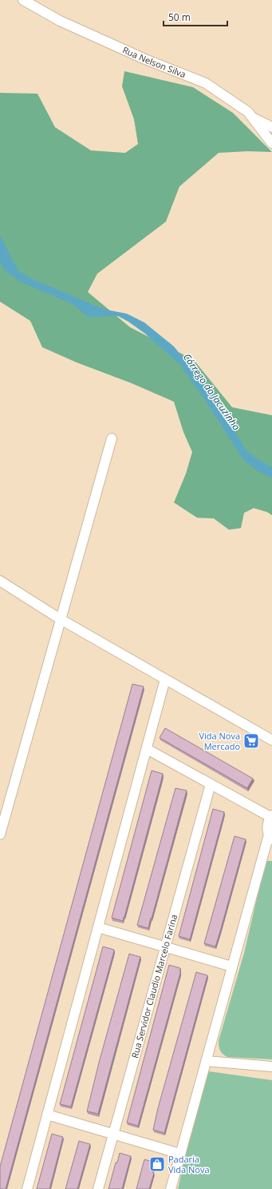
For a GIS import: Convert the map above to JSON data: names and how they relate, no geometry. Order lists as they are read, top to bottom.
{
  "streets": {
    "street": ["Rua Nelson Silva", "Rua Servidor Claudio Marcelo Farina"]
  },
  "water": ["Córrego do Jacuzinho"],
  "places": {
    "supermarket": ["Vida Nova Mercado"],
    "shop": ["Padaria Vida Nova"]
  },
  "scale_bar": "50 m"
}
